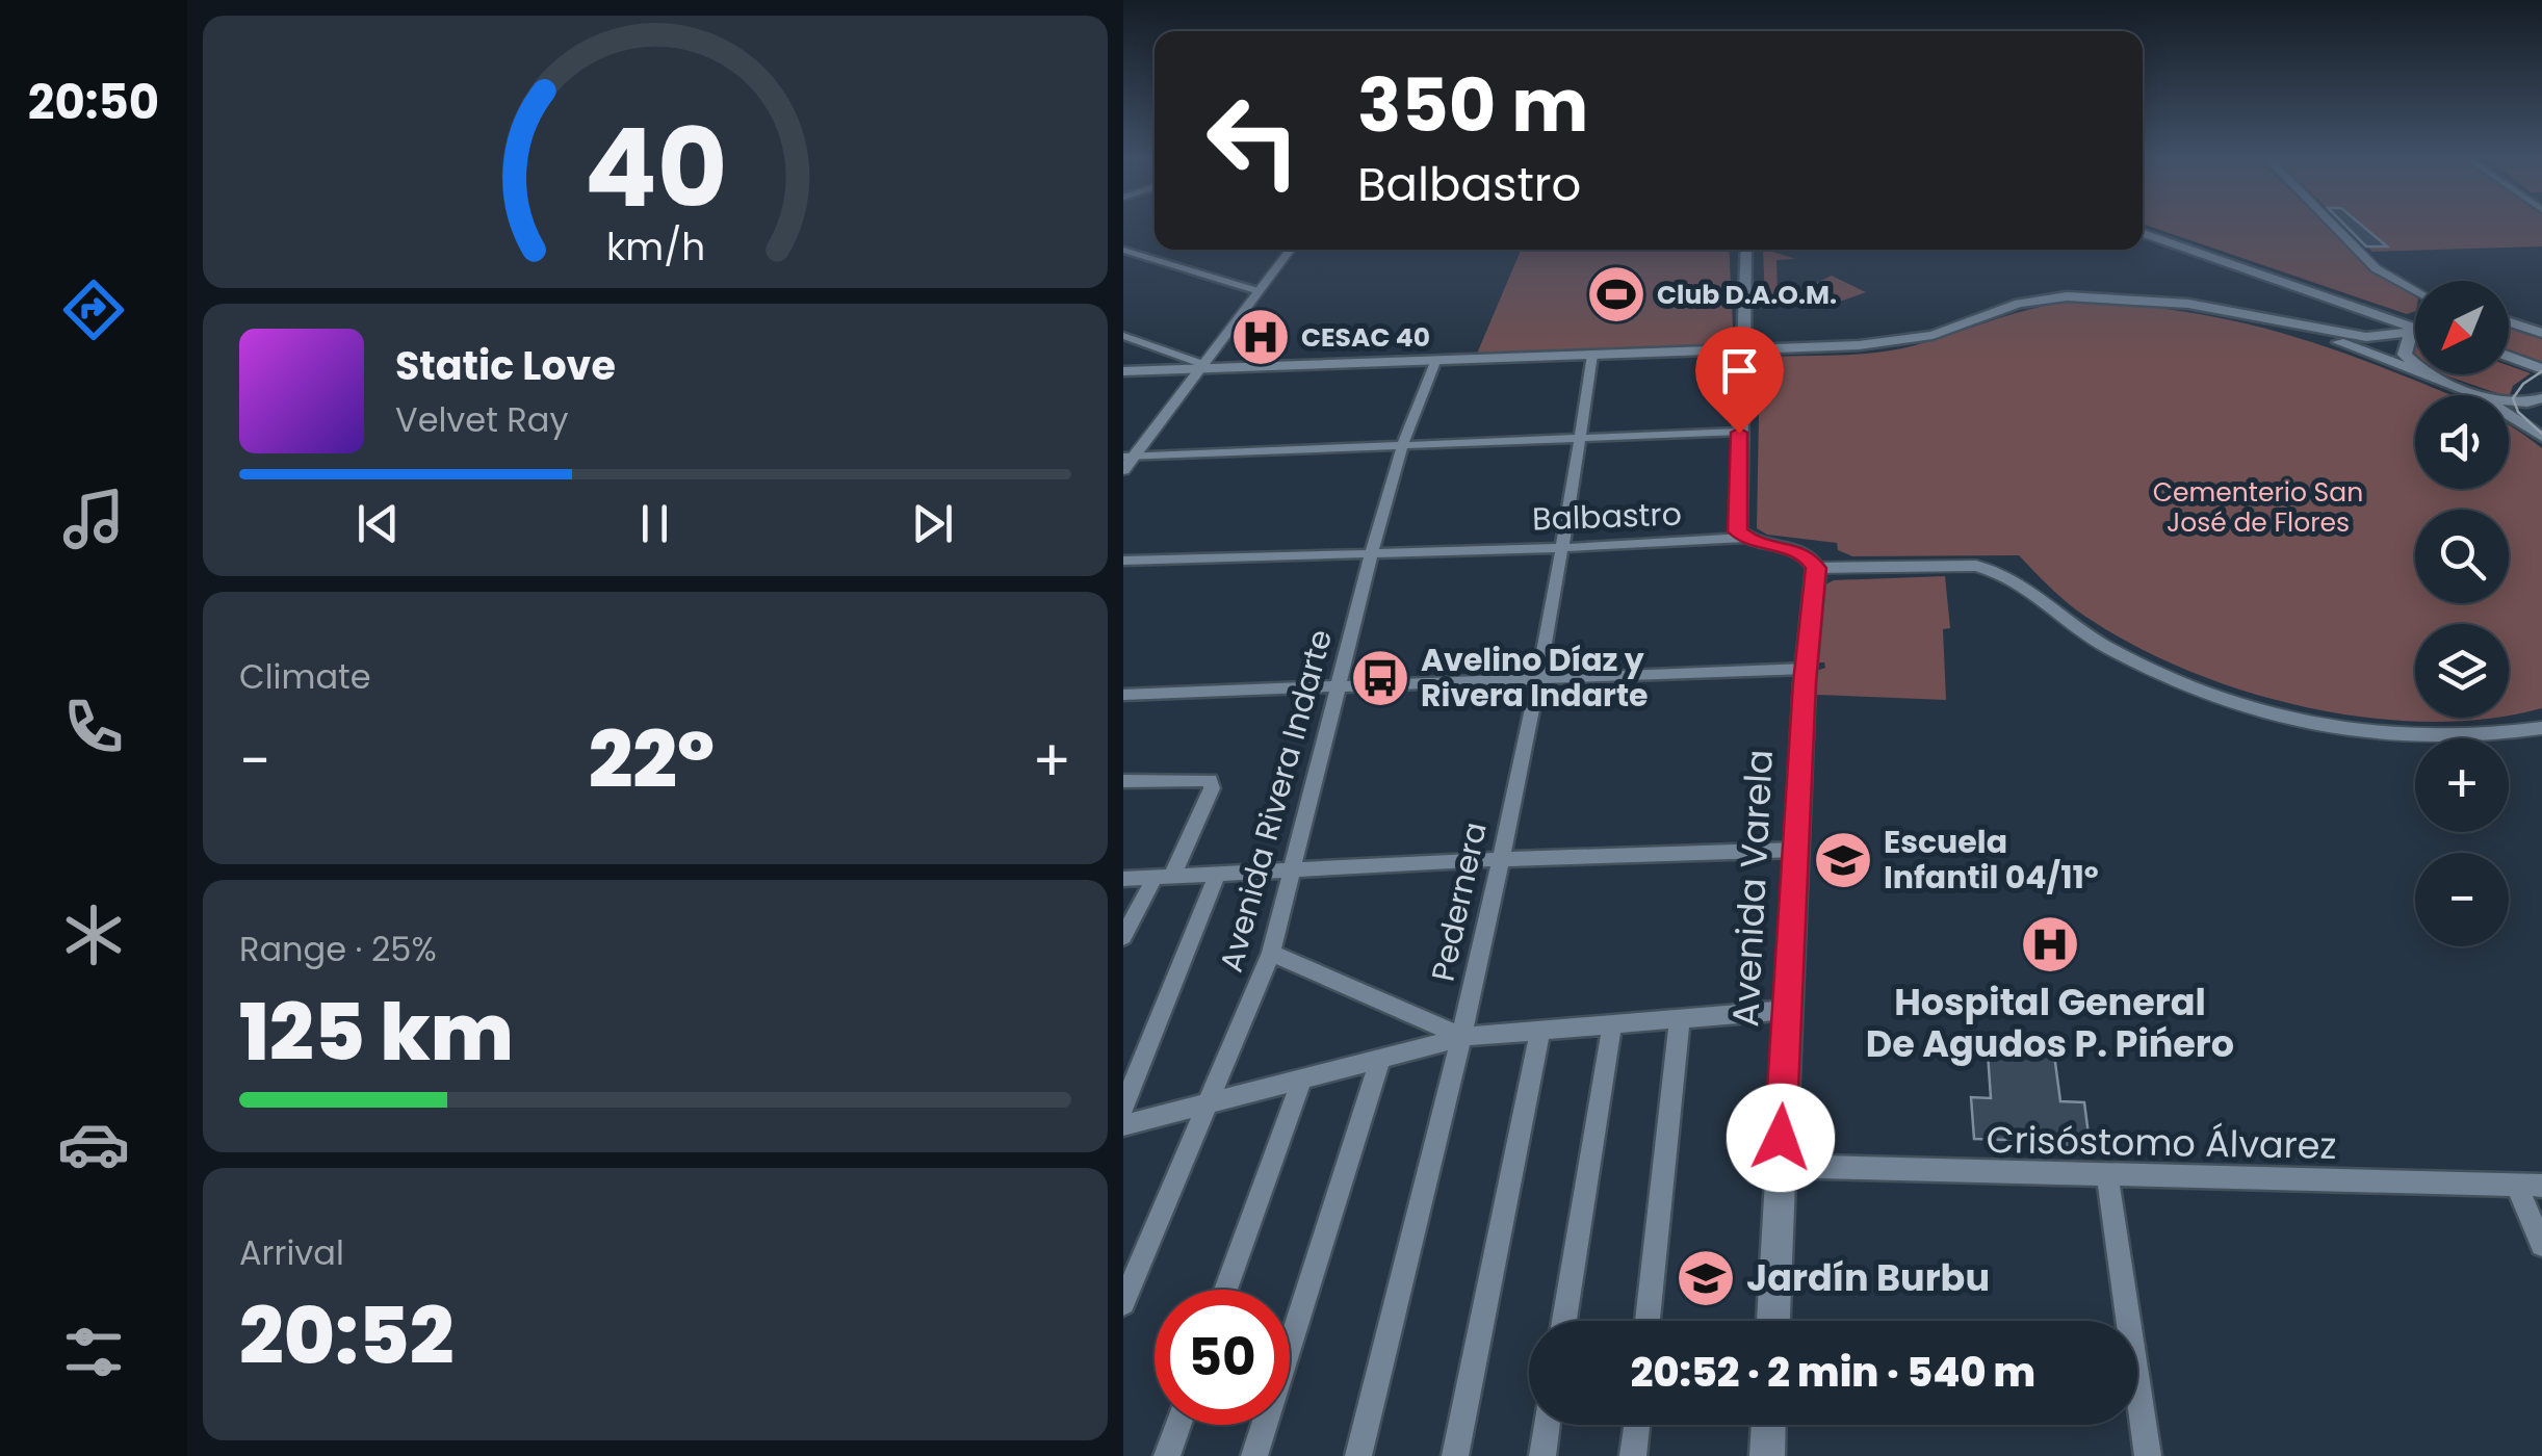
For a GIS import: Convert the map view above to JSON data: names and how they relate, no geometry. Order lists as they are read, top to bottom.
{
  "streets": {
    "main road": ["Balbastro", "Avenida Varela"],
    "street": ["Avenida Rivera Indarte", "Pedernera", "Crisóstomo Álvarez"]
  },
  "crossings": [
    ["Balbastro", "Avenida Rivera Indarte"],
    ["Balbastro", "Avenida Varela"],
    ["Balbastro", "Pedernera"],
    ["Avenida Varela", "Crisóstomo Álvarez"]
  ],
  "parks": ["Cementerio San José de Flores"],
  "places": {
    "sports": ["Club D.A.O.M."],
    "hospital": ["CESAC 40", "Hospital General De Agudos P. Pińero"],
    "bus stop": ["Avelino Díaz y Rivera Indarte"],
    "school or university": ["Escuela Infantil 04/11°", "Jardín Burbu"]
  },
  "north": "bottom left",
  "page": {
    "tabs": "20:50",
    "turn": ["350 m", "Balbastro"],
    "map_buttons": ["+", "−"],
    "song": ["Static Love", "Velvet Ray"],
    "tile": [
      "Climate",
      ["Range · 25%", "125 km"],
      ["Arrival", "20:52"]
    ],
    "heat": ["−", "22°", "+"],
    "limit": "50",
    "trip": "20:52 · 2 min · 540 m",
    "gauge": ["40", "km/h"]
  }
}
